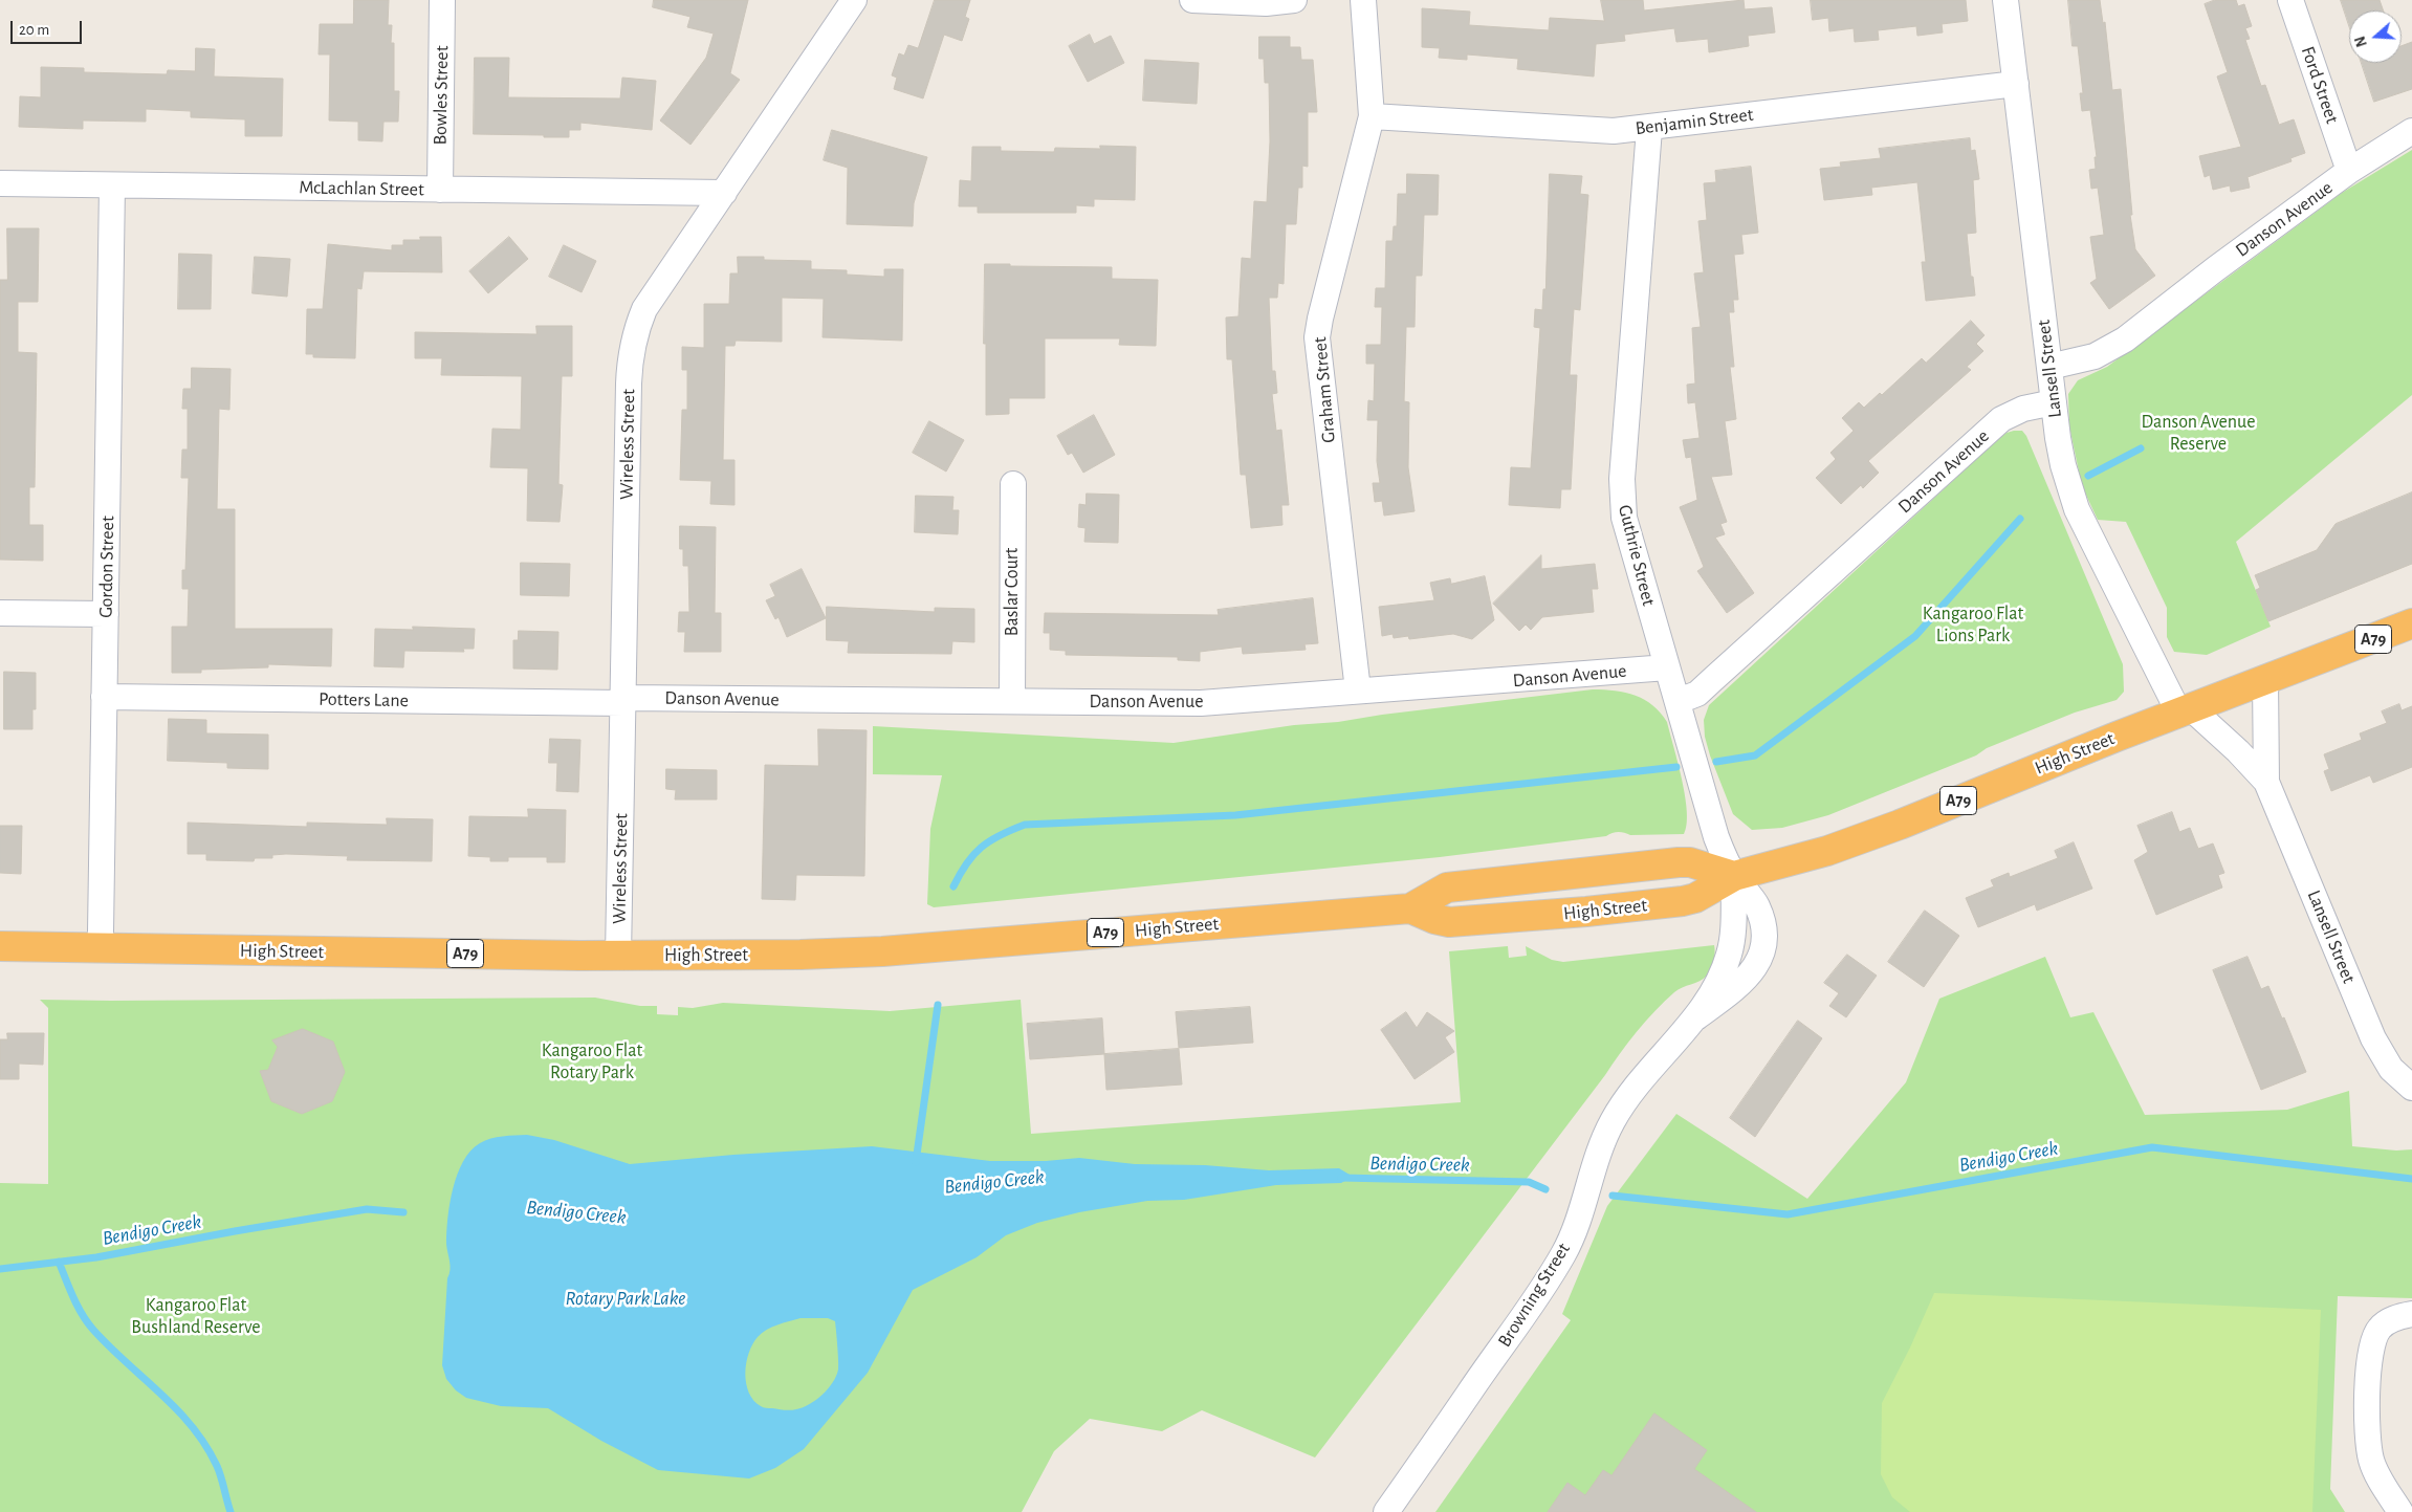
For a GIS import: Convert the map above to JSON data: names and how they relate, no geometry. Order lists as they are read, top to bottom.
{
  "streets": {
    "highway": ["A79", "High Street"],
    "street": [
      "Ford Street",
      "Bowles Street",
      "Benjamin Street",
      "McLachlan Street",
      "Danson Avenue",
      "Lansell Street",
      "Graham Street",
      "Wireless Street",
      "Guthrie Street",
      "Gordon Street",
      "Baslar Court",
      "Potters Lane",
      "Browning Street"
    ]
  },
  "crossings": [
    ["Ford Street", "Danson Avenue"],
    ["Bowles Street", "McLachlan Street"],
    ["Benjamin Street", "Lansell Street"],
    ["Benjamin Street", "Graham Street"],
    ["Benjamin Street", "Guthrie Street"],
    ["McLachlan Street", "Wireless Street"],
    ["McLachlan Street", "Gordon Street"],
    ["Danson Avenue", "Lansell Street"],
    ["Danson Avenue", "Graham Street"],
    ["Danson Avenue", "Wireless Street"],
    ["Danson Avenue", "Guthrie Street"],
    ["Danson Avenue", "Baslar Court"],
    ["Danson Avenue", "Potters Lane"],
    ["Lansell Street", "High Street"],
    ["Wireless Street", "Potters Lane"],
    ["Wireless Street", "High Street"],
    ["Guthrie Street", "High Street"],
    ["Guthrie Street", "Browning Street"],
    ["Gordon Street", "Potters Lane"],
    ["Gordon Street", "High Street"],
    ["High Street", "Browning Street"]
  ],
  "water": ["Bendigo Creek", "Rotary Park Lake"],
  "parks": [
    "Danson Avenue Reserve",
    "Kangaroo Flat Lions Park",
    "Kangaroo Flat Rotary Park",
    "Kangaroo Flat Bushland Reserve"
  ],
  "scale_bar": "20 m",
  "north": "left"
}
